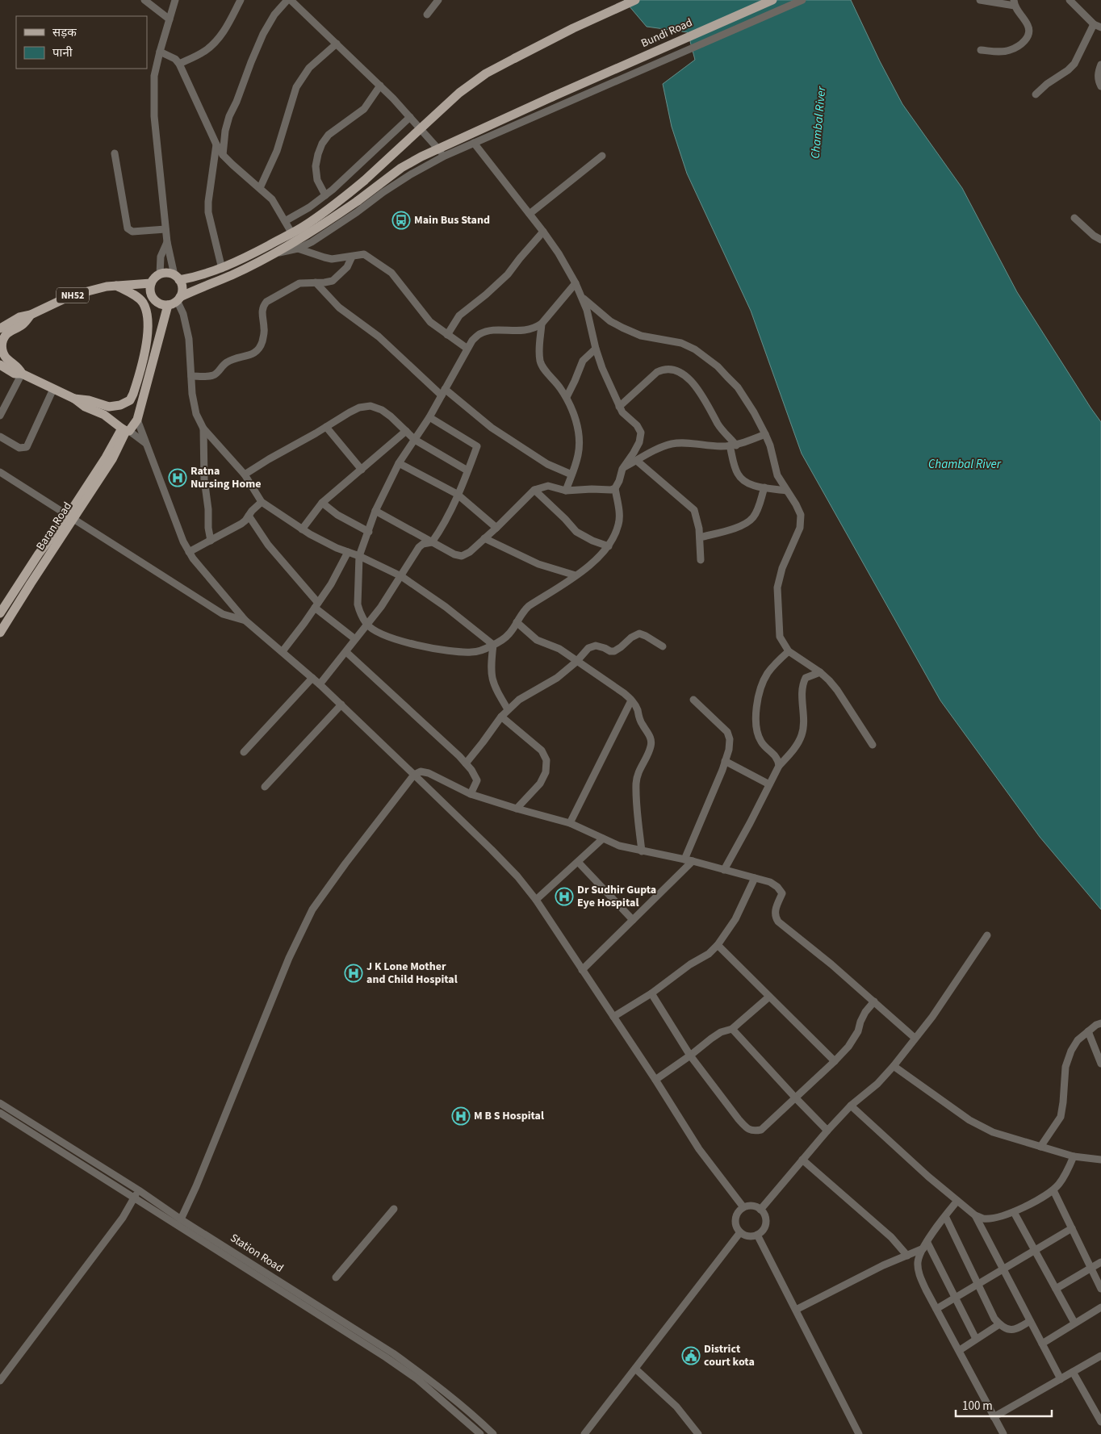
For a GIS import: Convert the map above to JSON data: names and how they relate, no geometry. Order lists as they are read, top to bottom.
{
  "streets": {
    "main road": ["Bundi Road", "NH52", "Baran Road"],
    "street": ["Station Road"]
  },
  "crossings": [
    ["Bundi Road", "NH52"],
    ["Bundi Road", "Baran Road"],
    ["NH52", "Baran Road"]
  ],
  "water": ["Chambal River"],
  "places": {
    "bus stop": ["Main Bus Stand"],
    "hospital": [
      "Ratna Nursing Home",
      "Dr Sudhir Gupta Eye Hospital",
      "J K Lone Mother and Child Hospital",
      "M B S Hospital"
    ],
    "public building": ["District court kota"]
  },
  "legend": ["सड़क", "पानी"],
  "scale_bar": "100 m"
}
